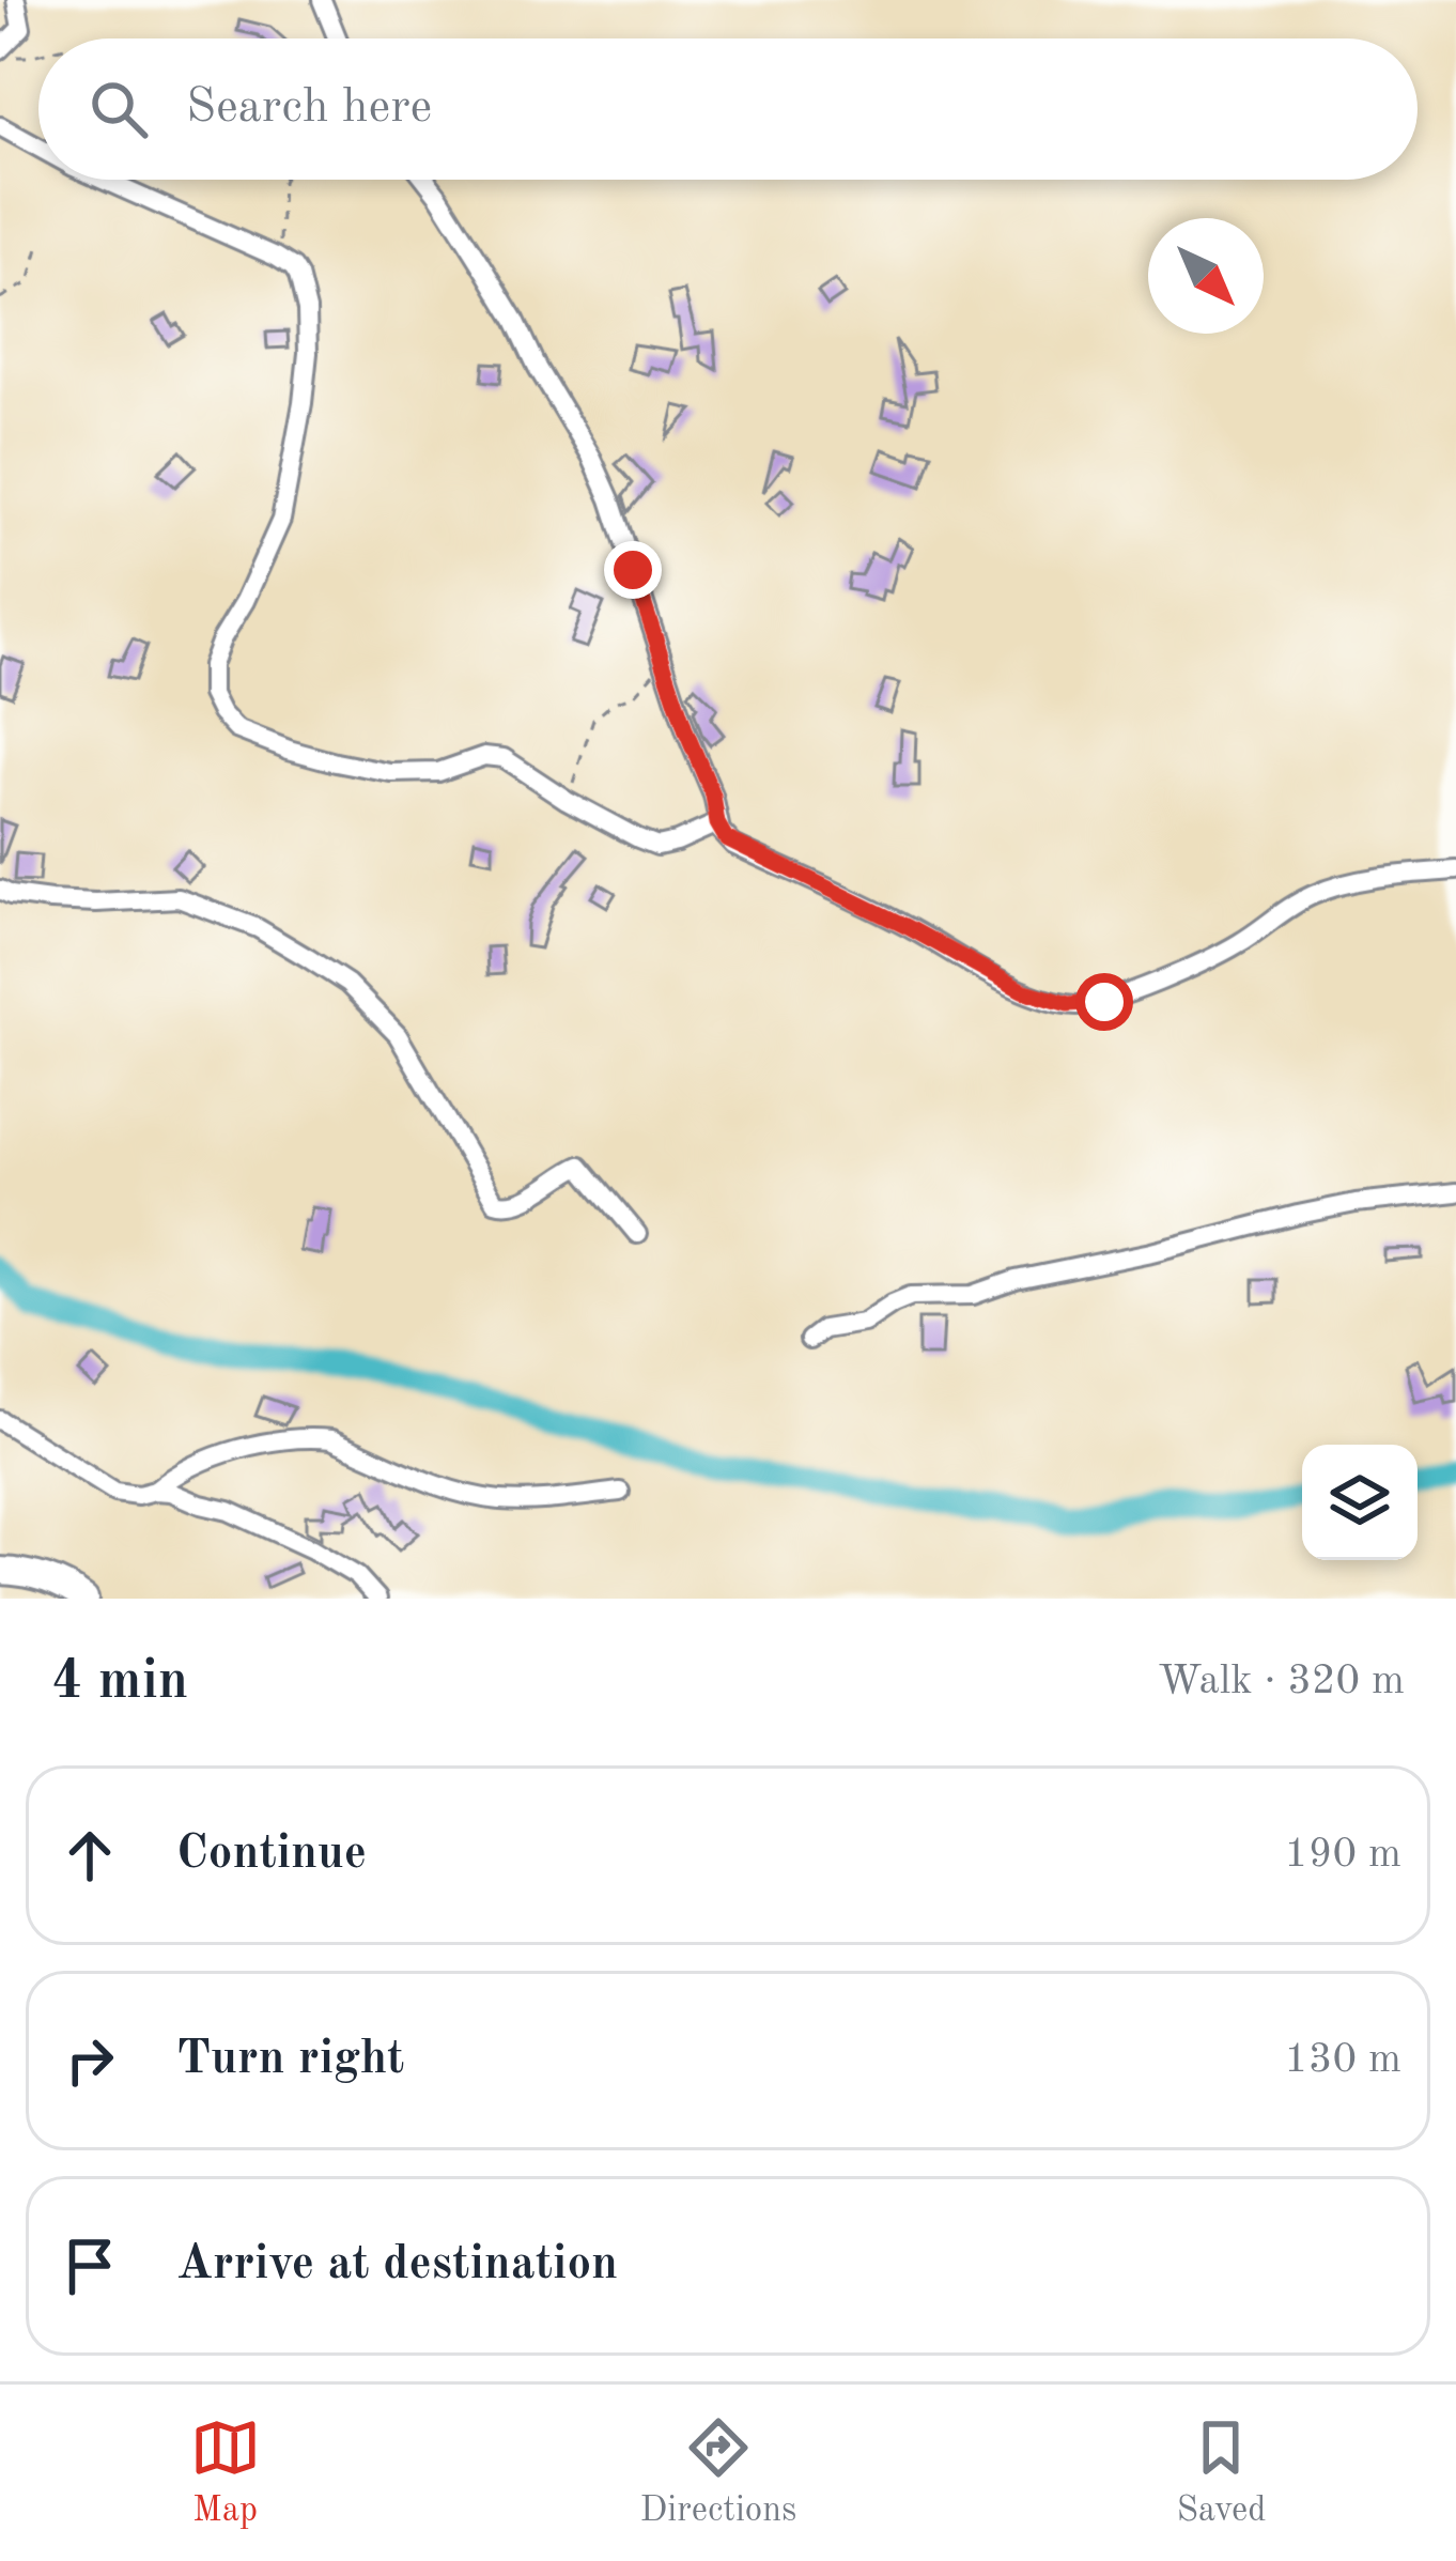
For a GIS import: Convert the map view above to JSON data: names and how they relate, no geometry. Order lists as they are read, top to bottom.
{
  "north": "bottom right",
  "page": {
    "search": "Search here",
    "heading": ["4 min", "Walk · 320 m"],
    "list": [
      ["Continue", "190 m"],
      ["Turn right", "130 m"],
      "Arrive at destination"
    ],
    "nav": ["Map", "Directions", "Saved"]
  }
}
